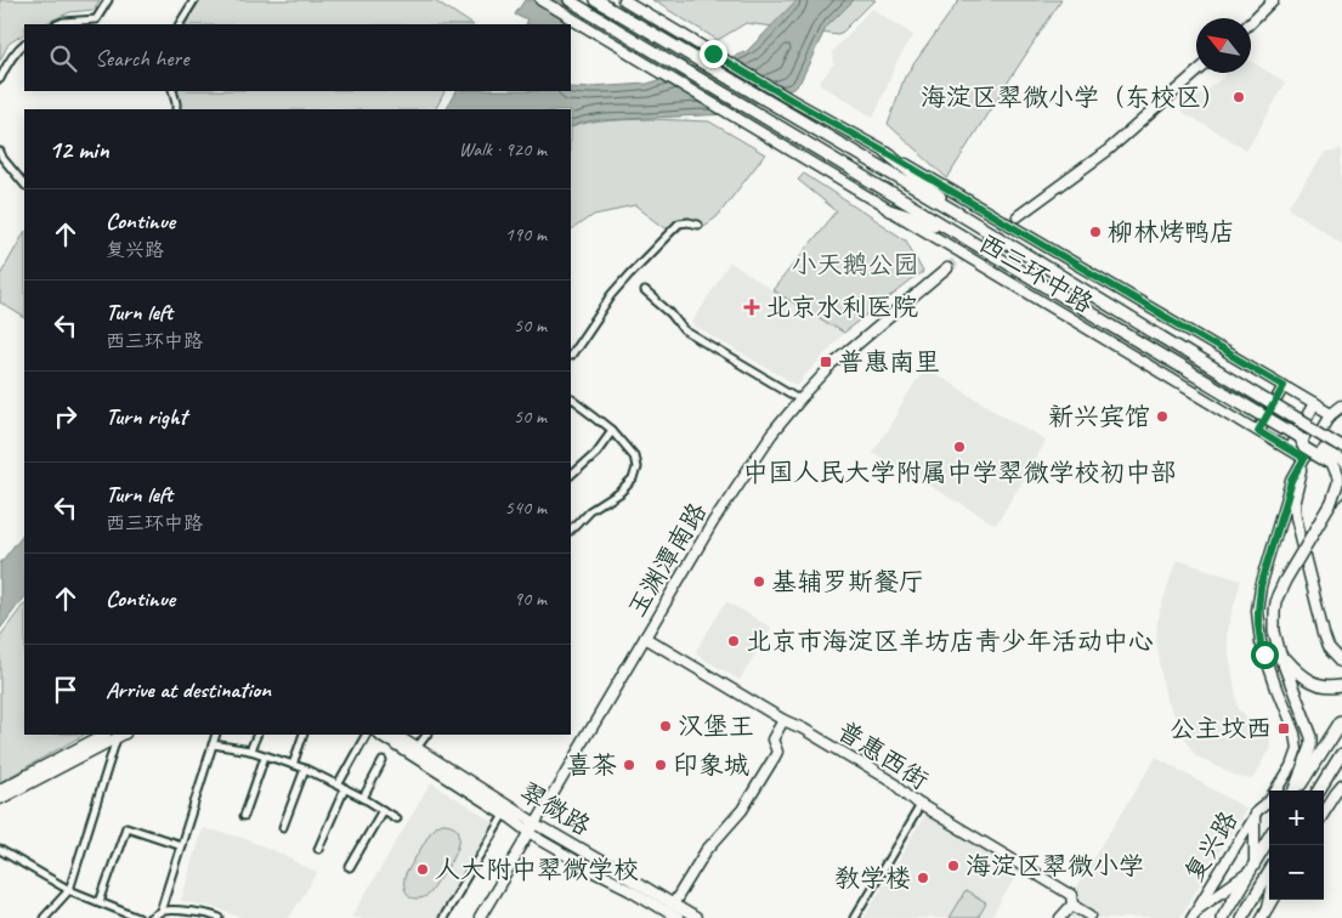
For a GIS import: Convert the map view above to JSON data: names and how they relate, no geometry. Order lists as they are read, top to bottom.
{
  "streets": {
    "highway": ["复兴路"],
    "street": [
      "西三环中路",
      "玉渊潭南路",
      "普惠西街",
      "翠微路"
    ]
  },
  "crossings": [
    ["西三环中路", "复兴路"],
    ["玉渊潭南路", "普惠西街"],
    ["玉渊潭南路", "翠微路"]
  ],
  "parks": ["小天鹅公园"],
  "places": {
    "other": [
      "海淀区翠微小学（东校区）",
      "柳林烤鸭店",
      "新兴宾馆",
      "中国人民大学附属中学翠微学校初中部",
      "基辅罗斯餐厅",
      "北京市海淀区羊坊店青少年活动中心",
      "汉堡王",
      "喜茶",
      "印象城",
      "海淀区翠微小学",
      "人大附中翠微学校",
      "教学楼"
    ],
    "health": ["北京水利医院"],
    "transit": ["普惠南里", "公主坟西"]
  },
  "north": "top left",
  "page": {
    "search": "Search here",
    "heading": ["12 min", "Walk · 920 m"],
    "list": [
      ["Continue", "复兴路", "190 m"],
      ["Turn left", "西三环中路", "50 m"],
      ["Turn right", "50 m"],
      ["Turn left", "西三环中路", "540 m"],
      ["Continue", "90 m"],
      "Arrive at destination"
    ],
    "map_buttons": ["+", "−"]
  }
}
